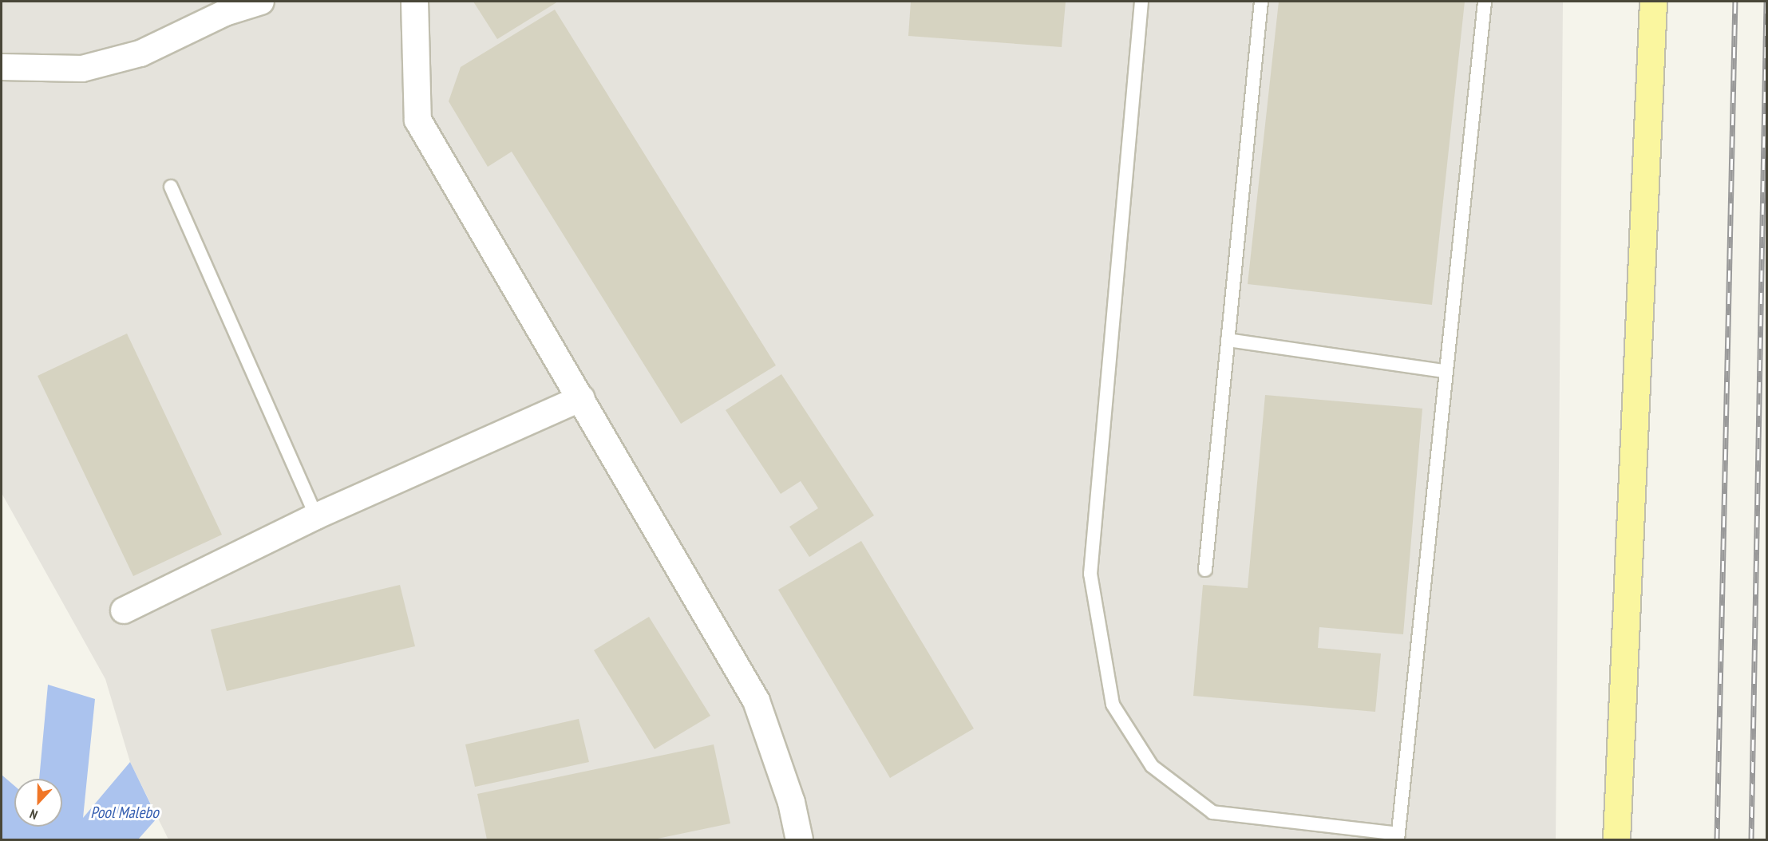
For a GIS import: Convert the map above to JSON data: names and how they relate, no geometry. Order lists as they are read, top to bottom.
{
  "water": ["Pool Malebo"],
  "north": "bottom"
}
